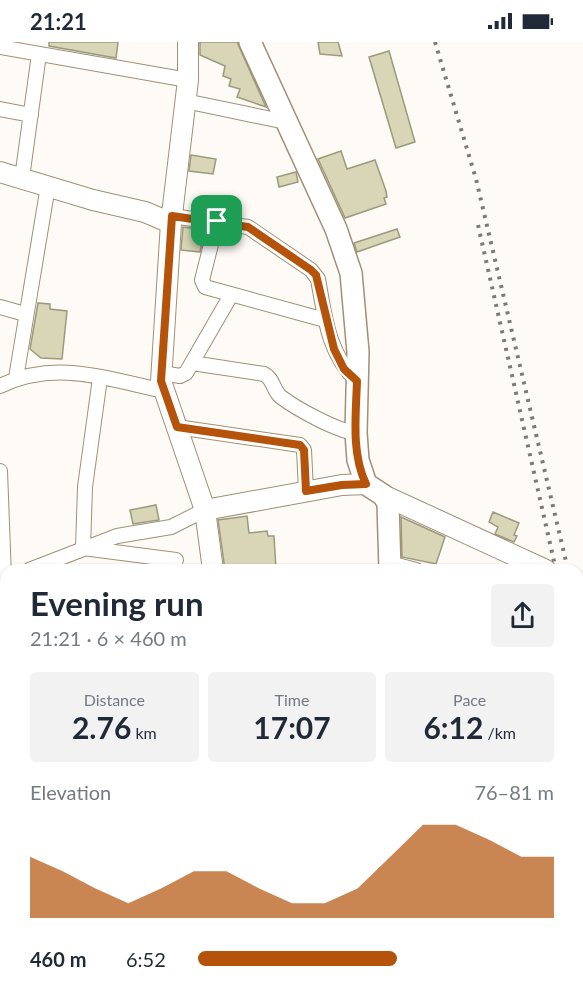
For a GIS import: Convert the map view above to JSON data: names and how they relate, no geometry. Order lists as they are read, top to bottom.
{
  "page": {
    "status": "21:21",
    "heading": ["Evening run", "21:21 · 6 × 460 m"],
    "stats": [
      ["Distance", "2.76 km"],
      ["Time", "17:07"],
      ["Pace", "6:12 /km"]
    ],
    "chart": ["Elevation", "76–81 m"],
    "list": [
      {
        "name": "460 m",
        "note": "6:52"
      }
    ]
  }
}
